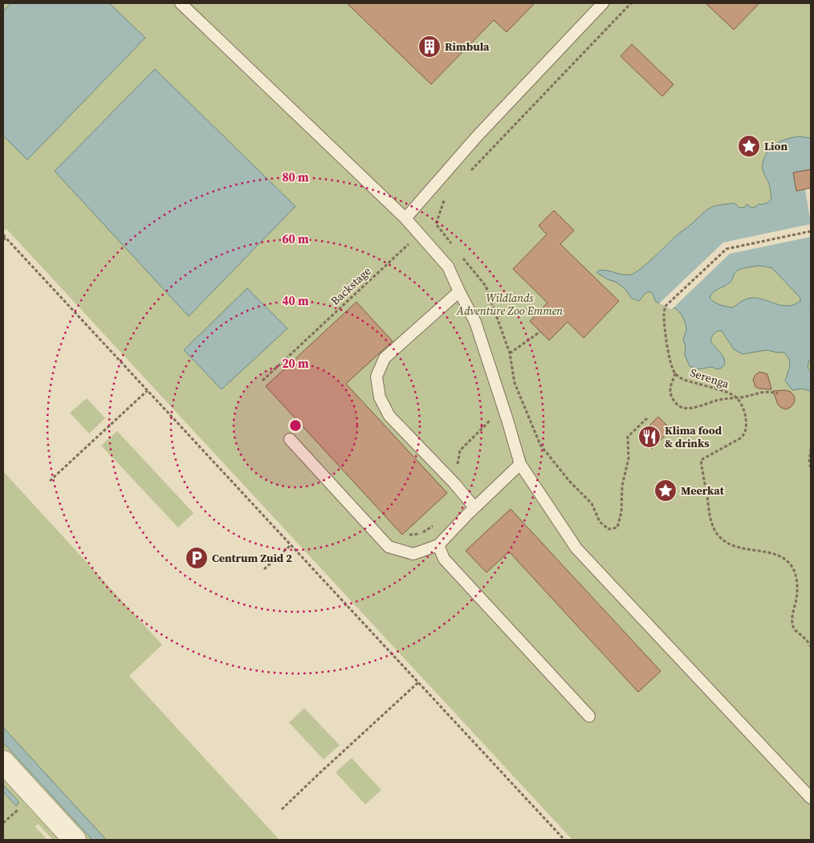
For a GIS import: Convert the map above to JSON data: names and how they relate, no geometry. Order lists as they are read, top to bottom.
{
  "streets": {
    "path": ["Backstage", "Serenga"]
  },
  "parks": ["Wildlands Adventure Zoo Emmen"],
  "places": {
    "building": ["Rimbula"],
    "place": ["Lion", "Meerkat"],
    "restaurant": ["Klima food & drinks"],
    "parking": ["Centrum Zuid 2"]
  },
  "rings": [
    "80 m",
    "60 m",
    "40 m",
    "20 m"
  ]
}
